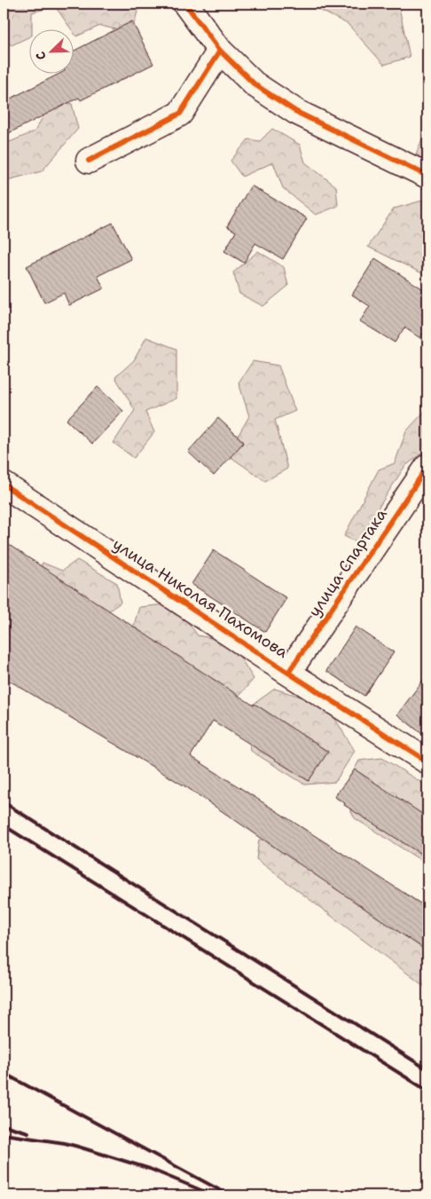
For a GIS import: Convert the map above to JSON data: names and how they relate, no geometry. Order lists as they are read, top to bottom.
{
  "streets": {
    "street": ["улица Спартака", "улица Николая Пахомова"]
  },
  "crossings": [
    ["улица Спартака", "улица Николая Пахомова"]
  ],
  "north": "bottom left"
}
